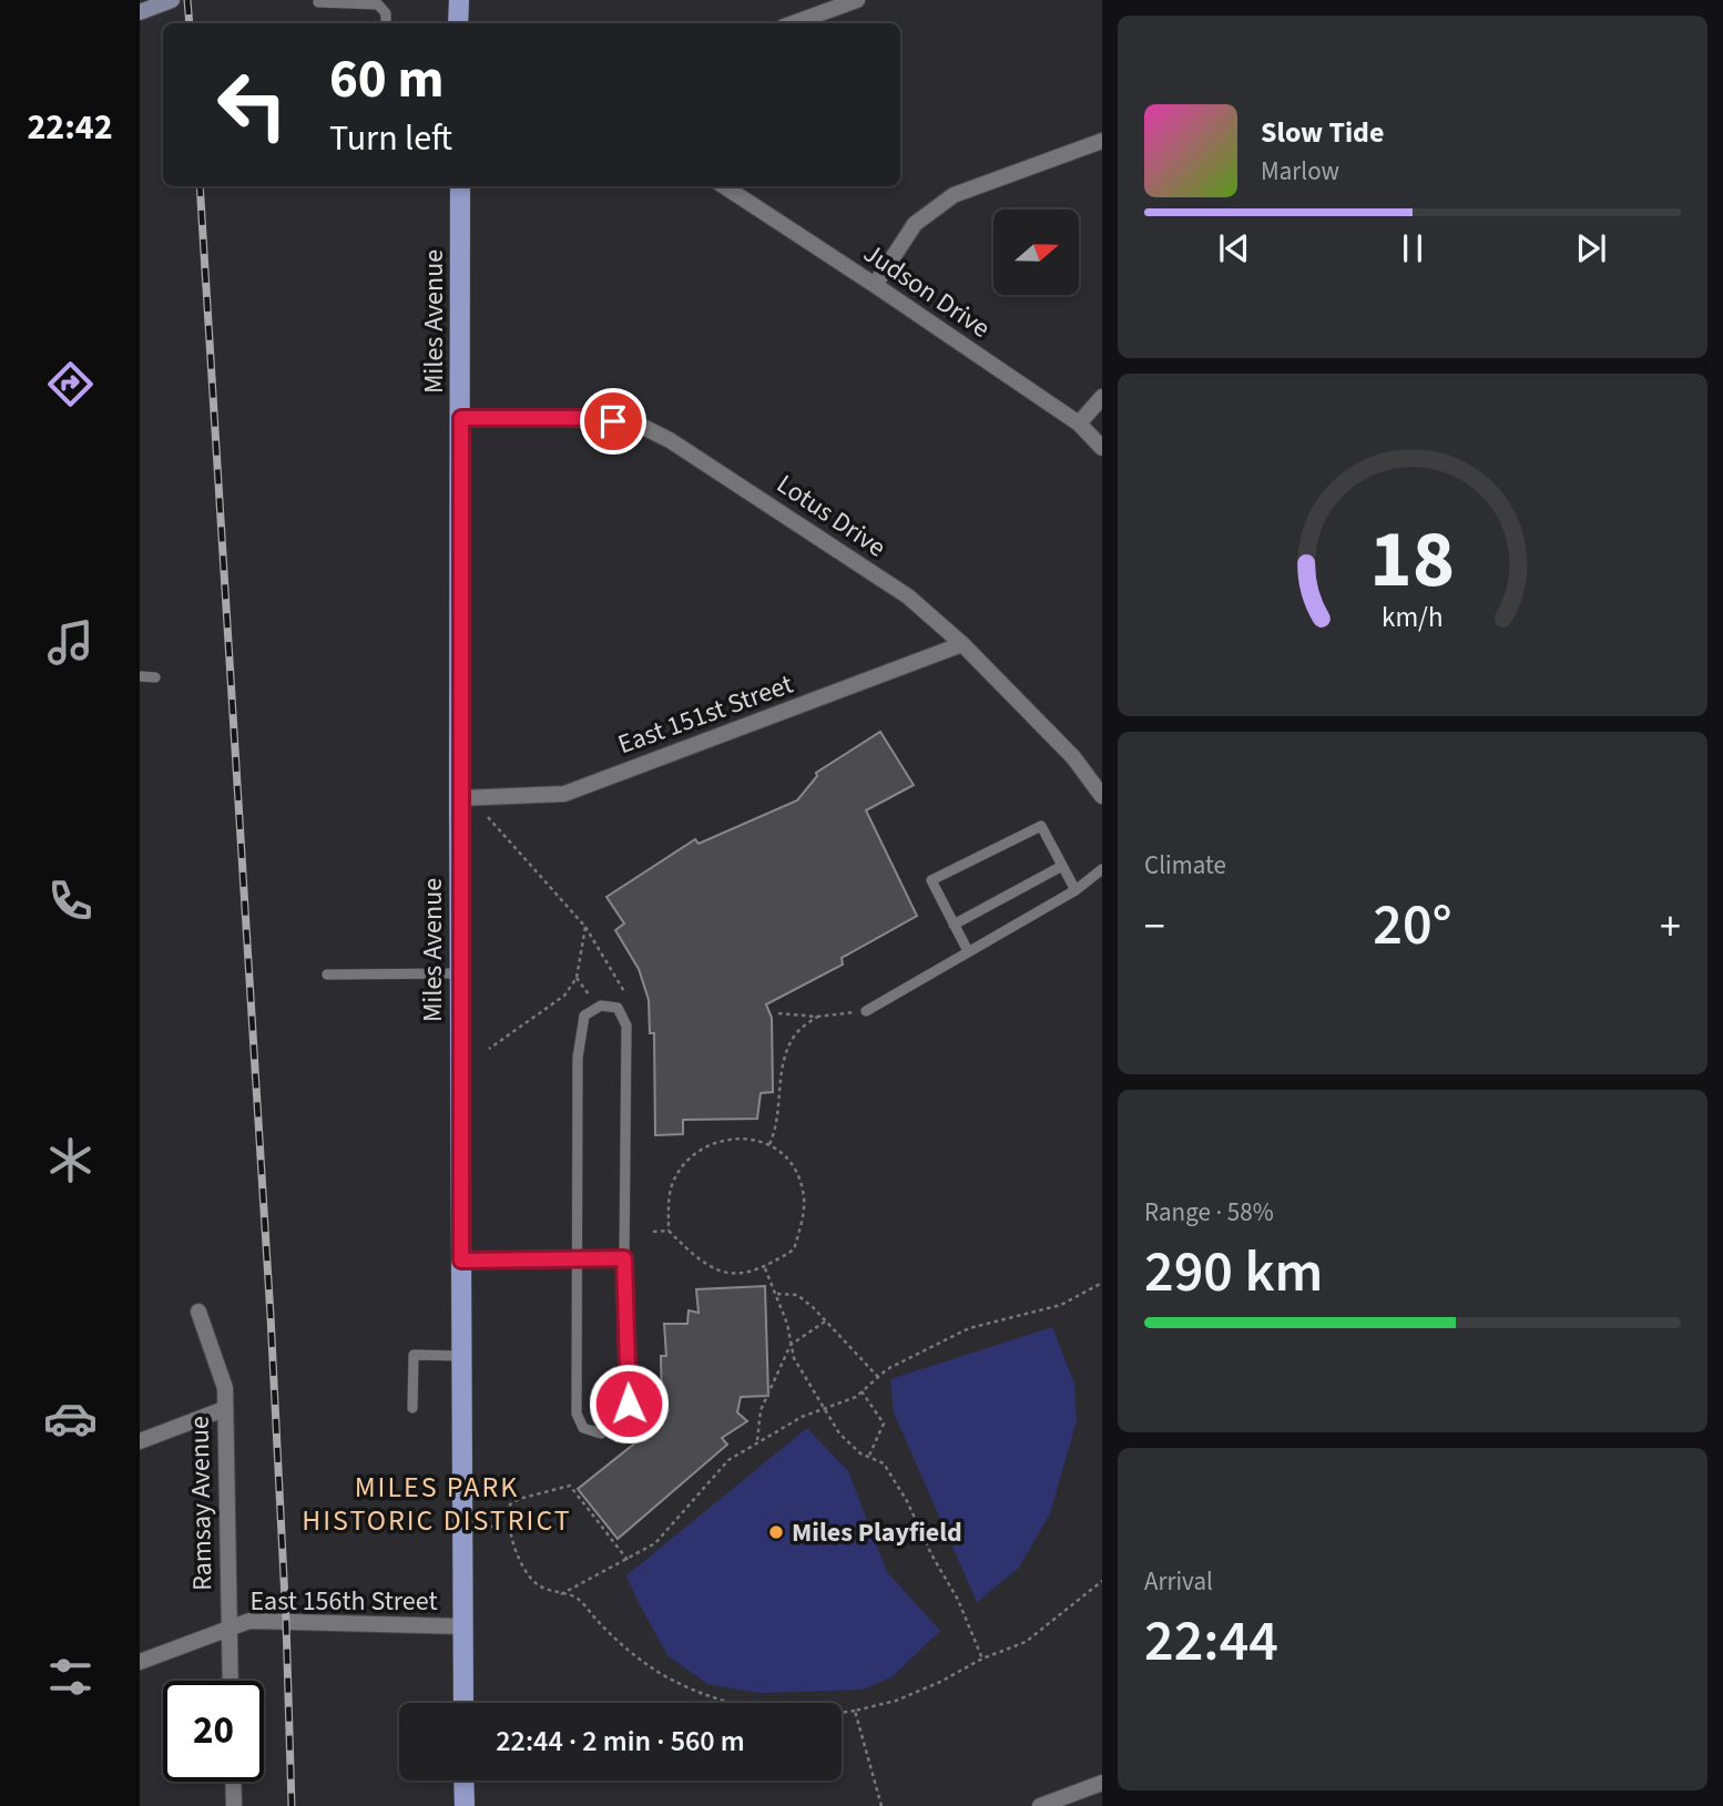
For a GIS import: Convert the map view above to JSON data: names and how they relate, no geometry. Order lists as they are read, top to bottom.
{
  "streets": {
    "main road": ["Miles Avenue"],
    "street": [
      "Judson Drive",
      "Lotus Drive",
      "East 151st Street",
      "Ramsay Avenue",
      "East 156th Street"
    ]
  },
  "crossings": [
    ["Miles Avenue", "Lotus Drive"],
    ["Miles Avenue", "East 151st Street"],
    ["Miles Avenue", "East 156th Street"],
    ["Lotus Drive", "East 151st Street"],
    ["Ramsay Avenue", "East 156th Street"]
  ],
  "districts": ["MILES PARK HISTORIC DISTRICT"],
  "places": ["Miles Playfield"],
  "north": "right",
  "page": {
    "tabs": "22:42",
    "turn": ["60 m", "Turn left"],
    "song": ["Slow Tide", "Marlow"],
    "tile": [
      "Climate",
      ["Range · 58%", "290 km"],
      ["Arrival", "22:44"]
    ],
    "heat": ["−", "20°", "+"],
    "limit": "20",
    "trip": "22:44 · 2 min · 560 m",
    "gauge": ["18", "km/h"]
  }
}
